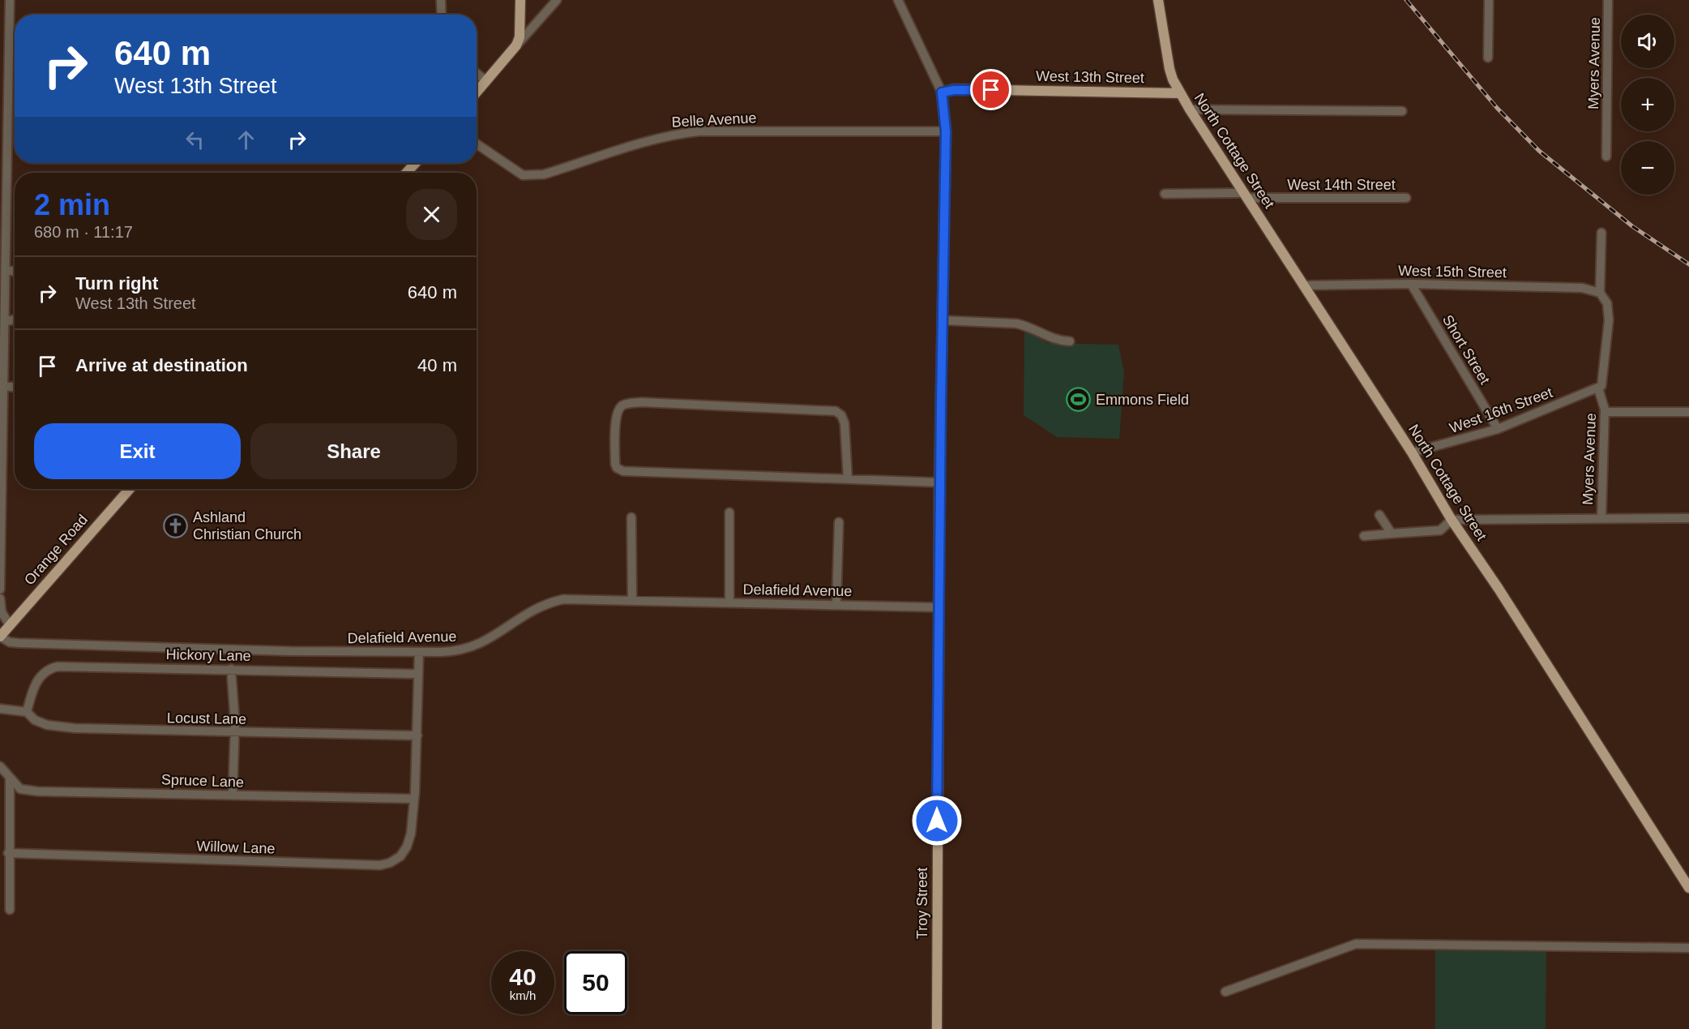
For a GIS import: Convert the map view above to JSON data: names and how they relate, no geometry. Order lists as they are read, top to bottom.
{
  "streets": {
    "main road": [
      "West 13th Street",
      "North Cottage Street",
      "Orange Road",
      "Troy Street"
    ],
    "street": [
      "Myers Avenue",
      "Belle Avenue",
      "West 14th Street",
      "West 15th Street",
      "Short Street",
      "West 16th Street",
      "Delafield Avenue",
      "Hickory Lane",
      "Locust Lane",
      "Spruce Lane",
      "Willow Lane"
    ]
  },
  "crossings": [
    ["Myers Avenue", "West 16th Street"],
    ["West 13th Street", "North Cottage Street"],
    ["West 13th Street", "Troy Street"],
    ["Belle Avenue", "Troy Street"],
    ["North Cottage Street", "West 14th Street"],
    ["North Cottage Street", "West 15th Street"],
    ["North Cottage Street", "West 16th Street"],
    ["West 15th Street", "Short Street"],
    ["Short Street", "West 16th Street"],
    ["Orange Road", "Delafield Avenue"],
    ["Delafield Avenue", "Willow Lane"],
    ["Delafield Avenue", "Troy Street"],
    ["Hickory Lane", "Locust Lane"],
    ["Hickory Lane", "Willow Lane"],
    ["Locust Lane", "Willow Lane"],
    ["Spruce Lane", "Willow Lane"]
  ],
  "places": {
    "sports": ["Emmons Field"],
    "church": ["Ashland Christian Church"]
  },
  "page": {
    "map_buttons": ["+", "−"],
    "turn": ["640 m", "West 13th Street"],
    "heading": ["2 min", "680 m · 11:17"],
    "list": [
      {
        "name": "Turn right",
        "note": "West 13th Street",
        "value": "640 m"
      },
      {
        "name": "Arrive at destination",
        "value": "40 m"
      }
    ],
    "buttons": ["Exit", "Share"],
    "speed": "40 km/h",
    "limit": "50"
  }
}
